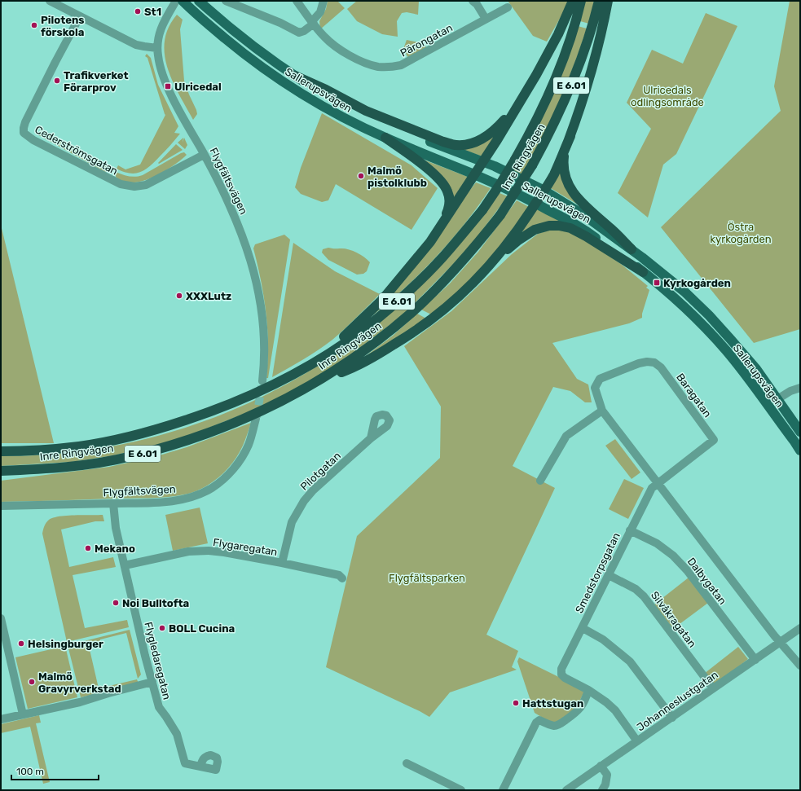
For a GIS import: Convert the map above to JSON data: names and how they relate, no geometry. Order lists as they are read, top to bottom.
{
  "streets": {
    "highway": ["E 6.01", "Inre Ringvägen"],
    "main road": ["Sallerupsvägen"],
    "street": [
      "Pärongatan",
      "Cederströmsgatan",
      "Flygfältsvägen",
      "Baragatan",
      "Pilotgatan",
      "Flygaregatan",
      "Smedstorpsgatan",
      "Dalbygatan",
      "Silvåkragatan",
      "Flygledaregatan",
      "Johanneslustgatan"
    ]
  },
  "crossings": [
    ["Cederströmsgatan", "Flygfältsvägen"],
    ["Flygfältsvägen", "Flygledaregatan"],
    ["Baragatan", "Smedstorpsgatan"],
    ["Pilotgatan", "Flygaregatan"],
    ["Flygaregatan", "Flygledaregatan"],
    ["Smedstorpsgatan", "Dalbygatan"],
    ["Smedstorpsgatan", "Silvåkragatan"],
    ["Dalbygatan", "Johanneslustgatan"],
    ["Silvåkragatan", "Johanneslustgatan"]
  ],
  "parks": ["Ulricedals odlingsområde", "Östra kyrkogården", "Flygfältsparken"],
  "places": {
    "other": [
      "St1",
      "Pilotens förskola",
      "Trafikverket Förarprov",
      "Malmö pistolklubb",
      "XXXLutz",
      "Mekano",
      "Noi Bulltofta",
      "BOLL Cucina",
      "Helsingburger",
      "Malmö Gravyrverkstad",
      "Hattstugan"
    ],
    "transit": ["Ulricedal", "Kyrkogården"]
  },
  "scale_bar": "100 m"
}
